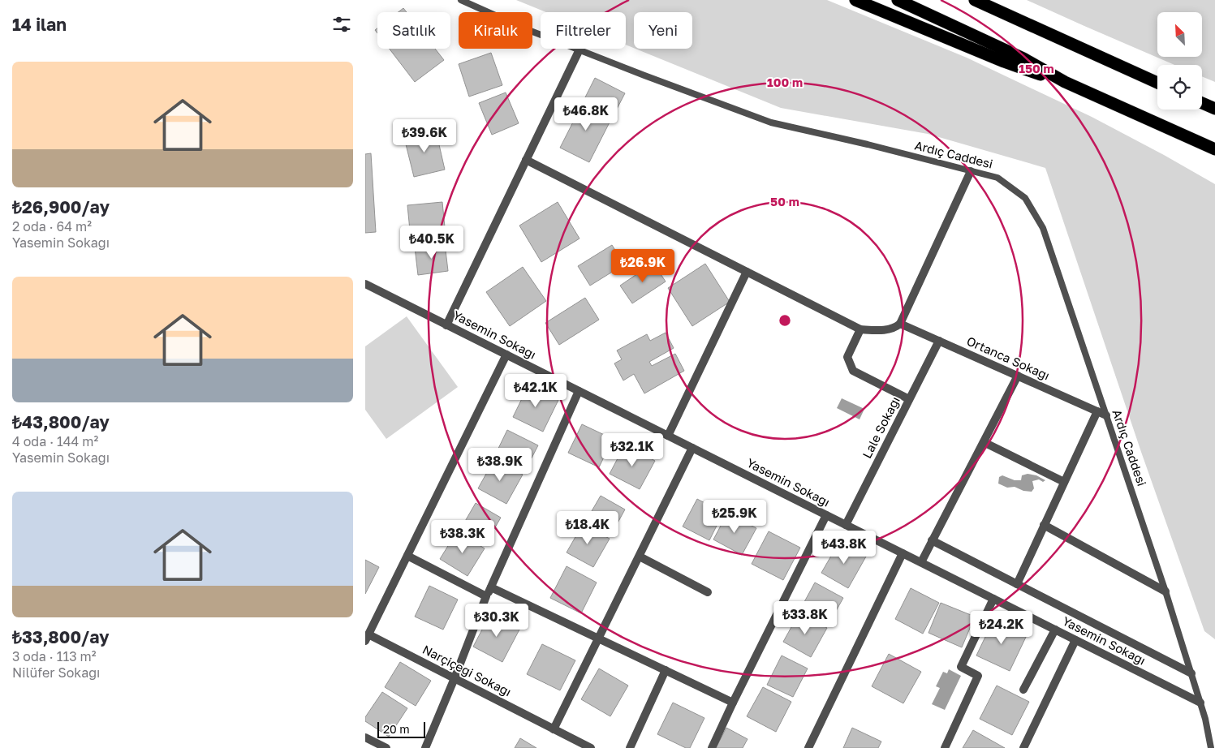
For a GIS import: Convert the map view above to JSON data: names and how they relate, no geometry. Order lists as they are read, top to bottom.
{
  "streets": {
    "street": [
      "Yasemin Sokağı",
      "Ortanca Sokağı",
      "Lale Sokağı",
      "Narçiçeği Sokağı"
    ],
    "lane": ["Ardıç Caddesi"]
  },
  "crossings": [
    ["Ardıç Caddesi", "Yasemin Sokağı"],
    ["Ardıç Caddesi", "Ortanca Sokağı"],
    ["Yasemin Sokağı", "Lale Sokağı"],
    ["Ortanca Sokağı", "Lale Sokağı"]
  ],
  "scale_bar": "20 m",
  "north": "top left",
  "page": {
    "heading": "14 ilan",
    "chip": [
      "Satılık",
      "Kiralık",
      "Filtreler",
      "Yeni"
    ],
    "list": [
      {
        "name": "₺26,900/ay",
        "note": "2 oda · 64 m² · Yasemin Sokağı"
      },
      {
        "name": "₺43,800/ay",
        "note": "4 oda · 144 m² · Yasemin Sokağı"
      },
      {
        "name": "₺33,800/ay",
        "note": "3 oda · 113 m² · Nilüfer Sokağı"
      }
    ],
    "price": [
      "₺46.8K",
      "₺39.6K",
      "₺40.5K",
      "₺26.9K",
      "₺42.1K",
      "₺32.1K",
      "₺38.9K",
      "₺25.9K",
      "₺18.4K",
      "₺38.3K",
      "₺43.8K",
      "₺33.8K",
      "₺30.3K",
      "₺24.2K"
    ],
    "scale": "20 m"
  },
  "rings": ["150 m", "100 m", "50 m"]
}
